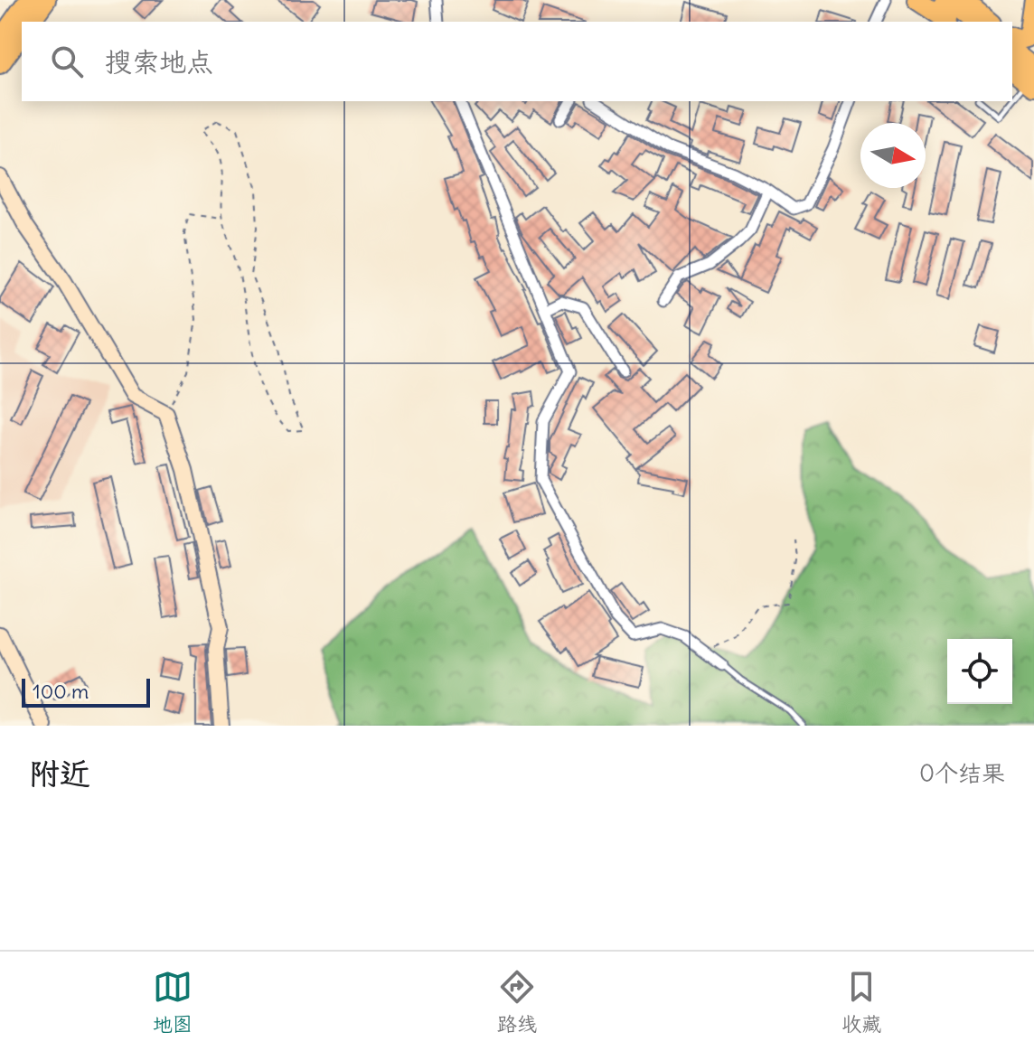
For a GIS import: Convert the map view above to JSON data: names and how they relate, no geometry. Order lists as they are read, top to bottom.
{
  "scale_bar": "100 m",
  "north": "right",
  "page": {
    "search": "搜索地点",
    "scale": "100 m",
    "heading": ["附近", "0个结果"],
    "nav": ["地图", "路线", "收藏"]
  }
}
